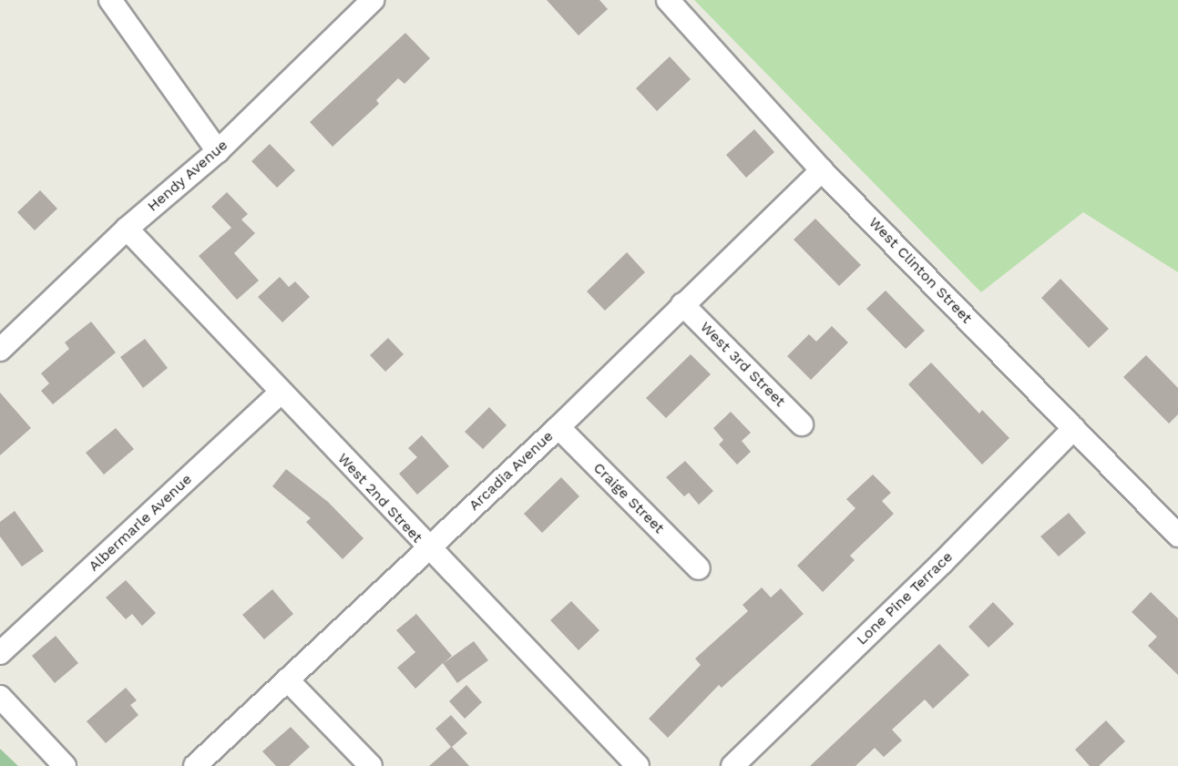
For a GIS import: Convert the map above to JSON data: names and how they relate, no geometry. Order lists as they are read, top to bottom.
{
  "streets": {
    "street": [
      "Hendy Avenue",
      "West Clinton Street",
      "West 3rd Street",
      "Arcadia Avenue",
      "West 2nd Street",
      "Craige Street",
      "Albermarle Avenue",
      "Lone Pine Terrace"
    ]
  },
  "crossings": [
    ["Hendy Avenue", "West 2nd Street"],
    ["West Clinton Street", "Arcadia Avenue"],
    ["West Clinton Street", "Lone Pine Terrace"],
    ["West 3rd Street", "Arcadia Avenue"],
    ["Arcadia Avenue", "West 2nd Street"],
    ["Arcadia Avenue", "Craige Street"],
    ["West 2nd Street", "Albermarle Avenue"]
  ]
}
